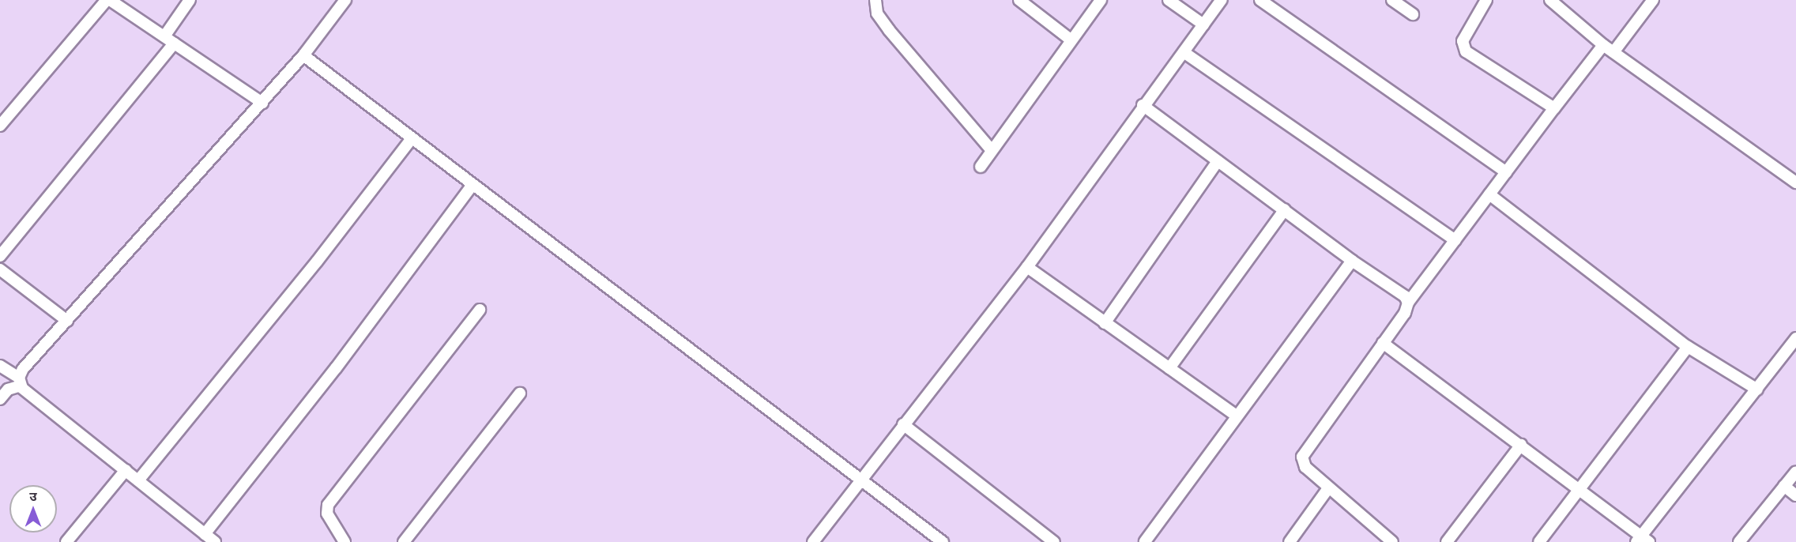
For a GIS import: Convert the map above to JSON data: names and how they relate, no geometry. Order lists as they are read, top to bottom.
{
  "north": "top"
}
